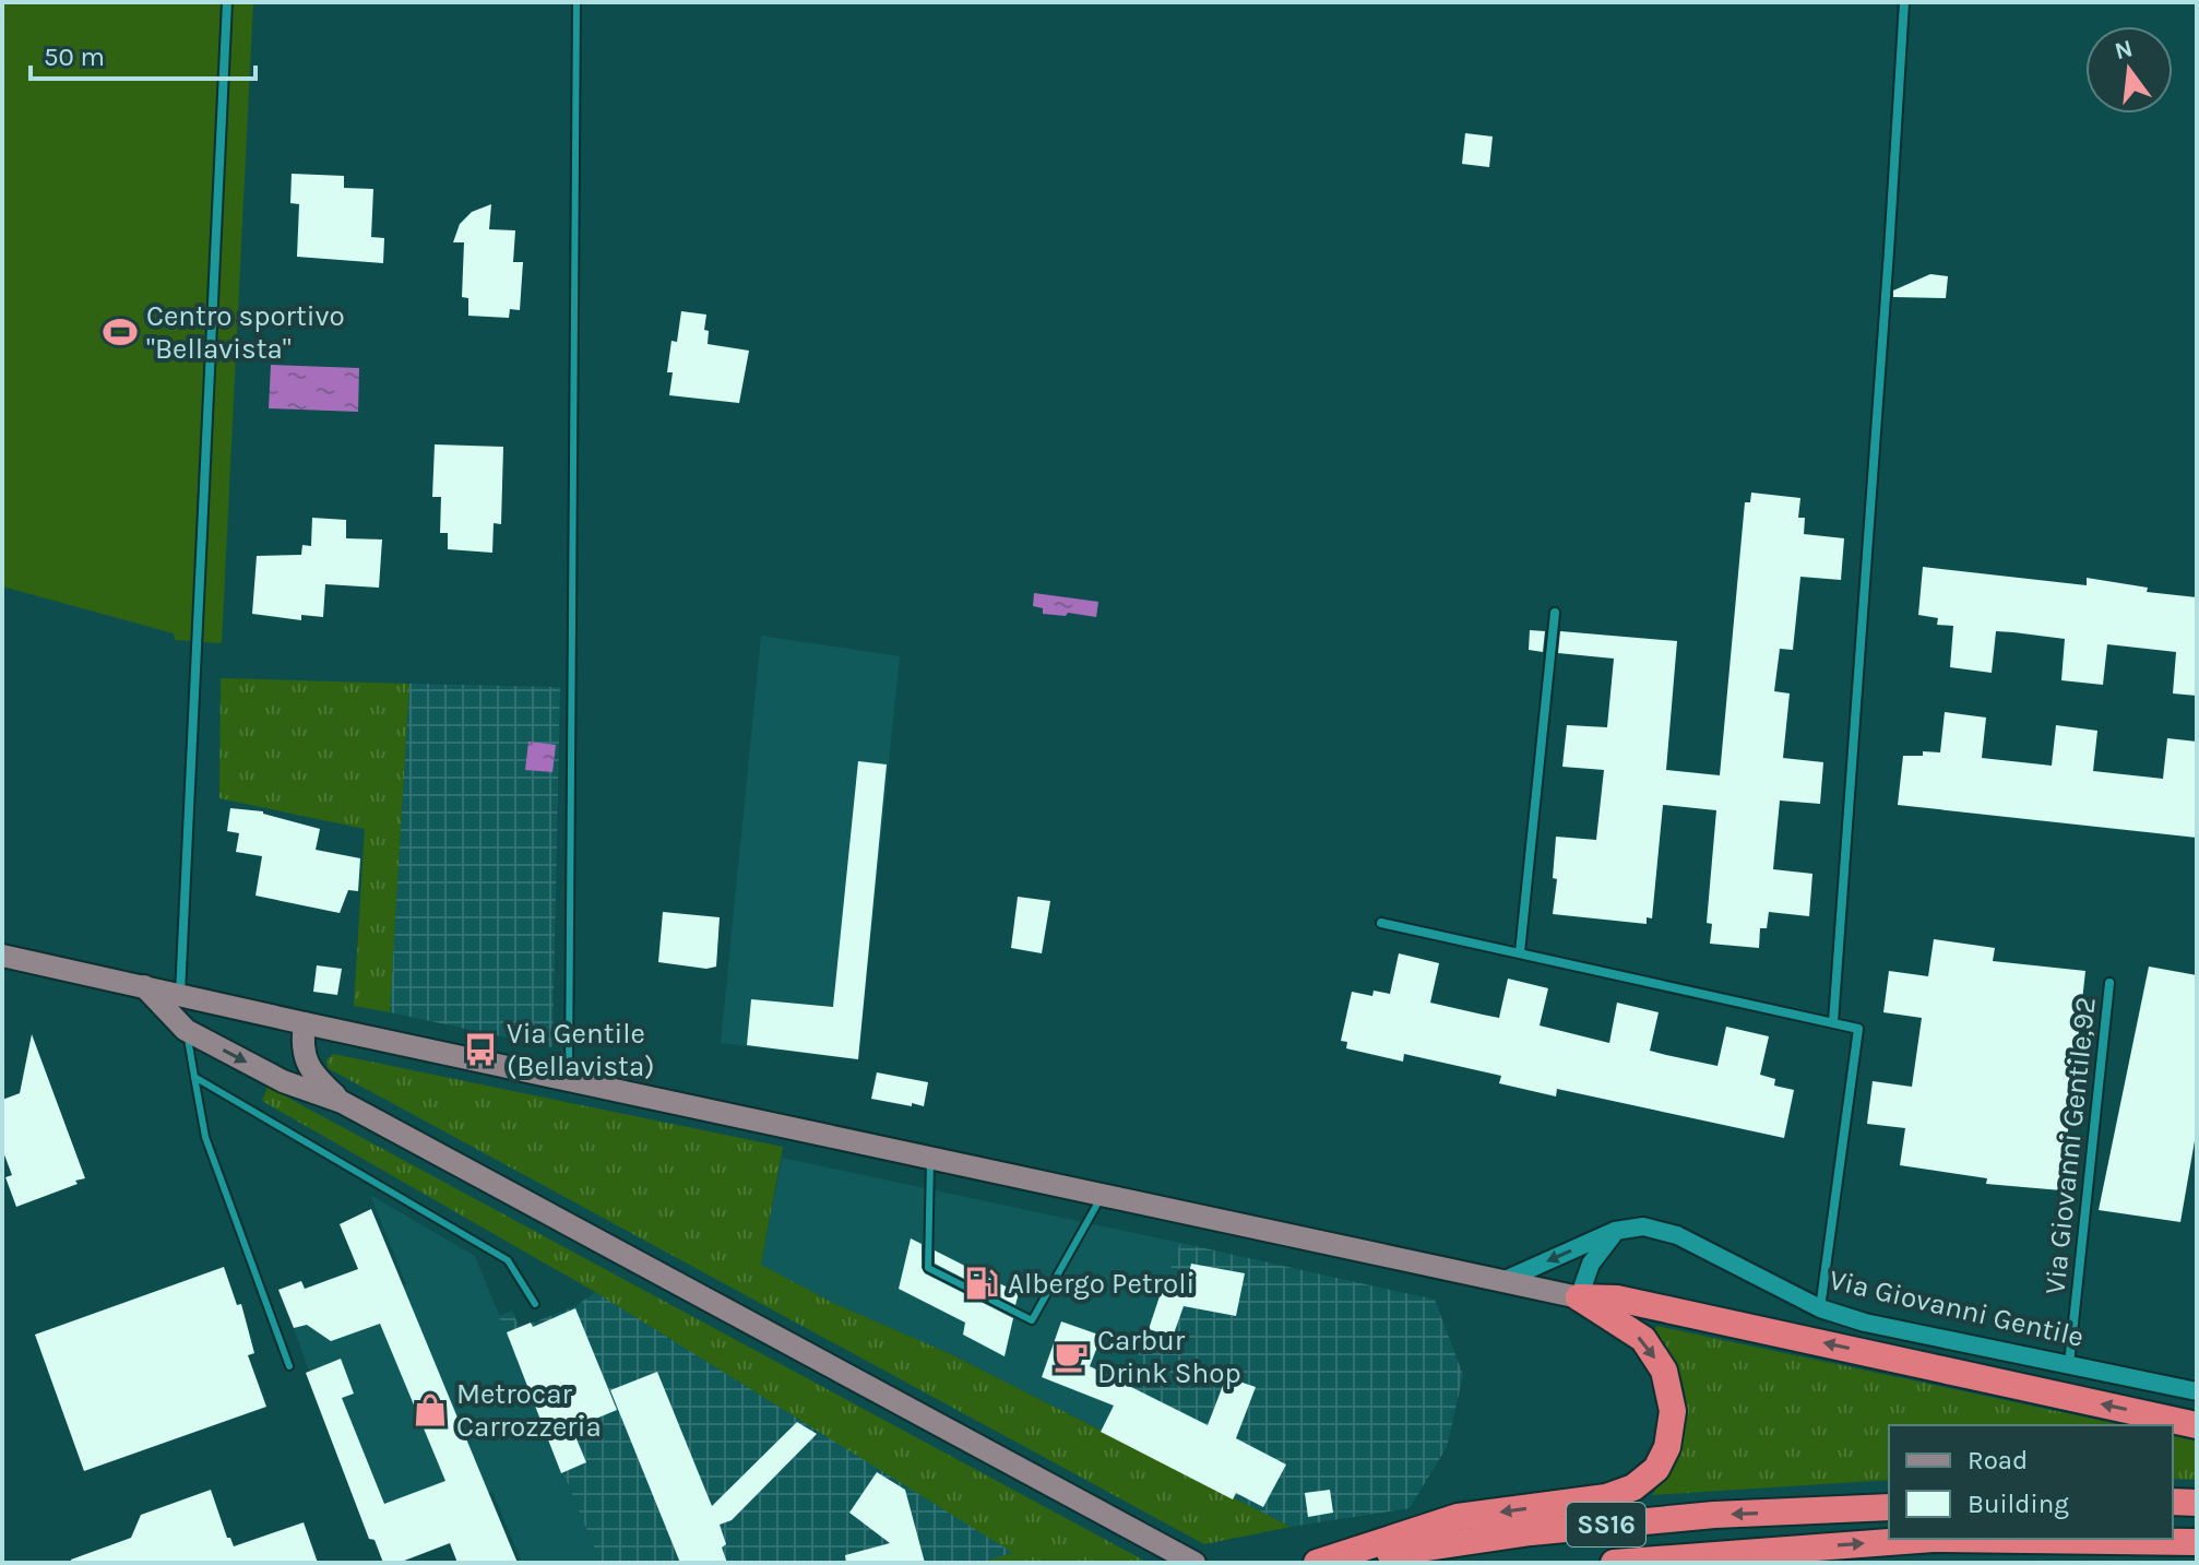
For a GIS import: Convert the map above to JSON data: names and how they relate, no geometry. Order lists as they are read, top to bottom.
{
  "streets": {
    "highway": ["SS16"],
    "street": ["Via Giovanni Gentile,92", "Via Giovanni Gentile"]
  },
  "crossings": [
    ["Via Giovanni Gentile,92", "Via Giovanni Gentile"]
  ],
  "places": {
    "sports": ["Centro sportivo \"Bellavista\""],
    "bus stop": ["Via Gentile (Bellavista)"],
    "fuel station": ["Albergo Petroli"],
    "cafe": ["Carbur Drink Shop"],
    "shop": ["Metrocar Carrozzeria"]
  },
  "legend": ["Road", "Building"],
  "scale_bar": "50 m",
  "north": "top"
}
